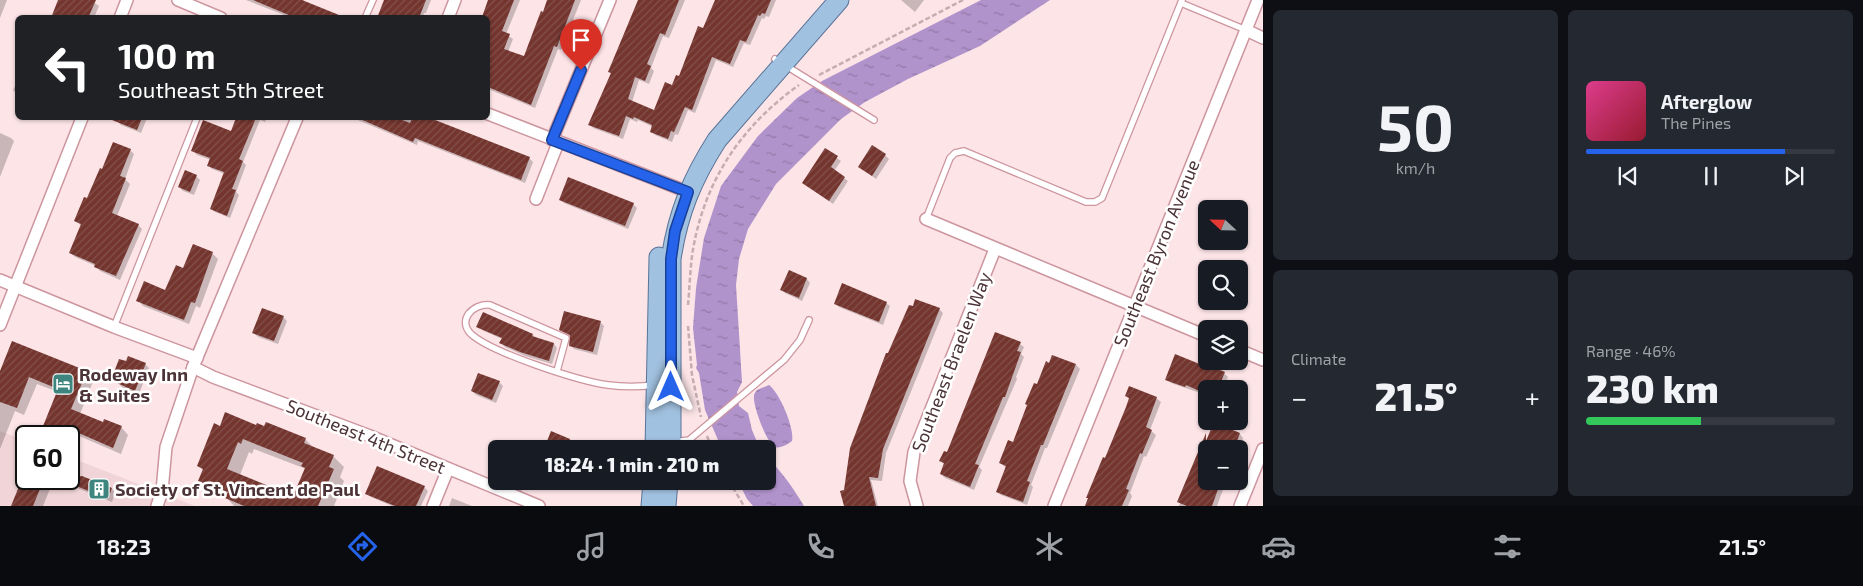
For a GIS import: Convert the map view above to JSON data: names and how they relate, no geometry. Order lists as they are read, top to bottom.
{
  "streets": {
    "street": ["Southeast Byron Avenue", "Southeast Braelen Way", "Southeast 4th Street"]
  },
  "places": {
    "hotel": ["Rodeway Inn & Suites"],
    "building": ["Society of St. Vincent de Paul"]
  },
  "north": "left",
  "page": {
    "tile": [
      ["50", "km/h"],
      "Climate",
      ["Range · 46%", "230 km"]
    ],
    "turn": ["100 m", "Southeast 5th Street"],
    "song": ["Afterglow", "The Pines"],
    "map_buttons": ["+", "−"],
    "heat": ["−", "21.5°", "+"],
    "limit": "60",
    "trip": "18:24 · 1 min · 210 m",
    "tabs": ["18:23", "21.5°"]
  }
}
